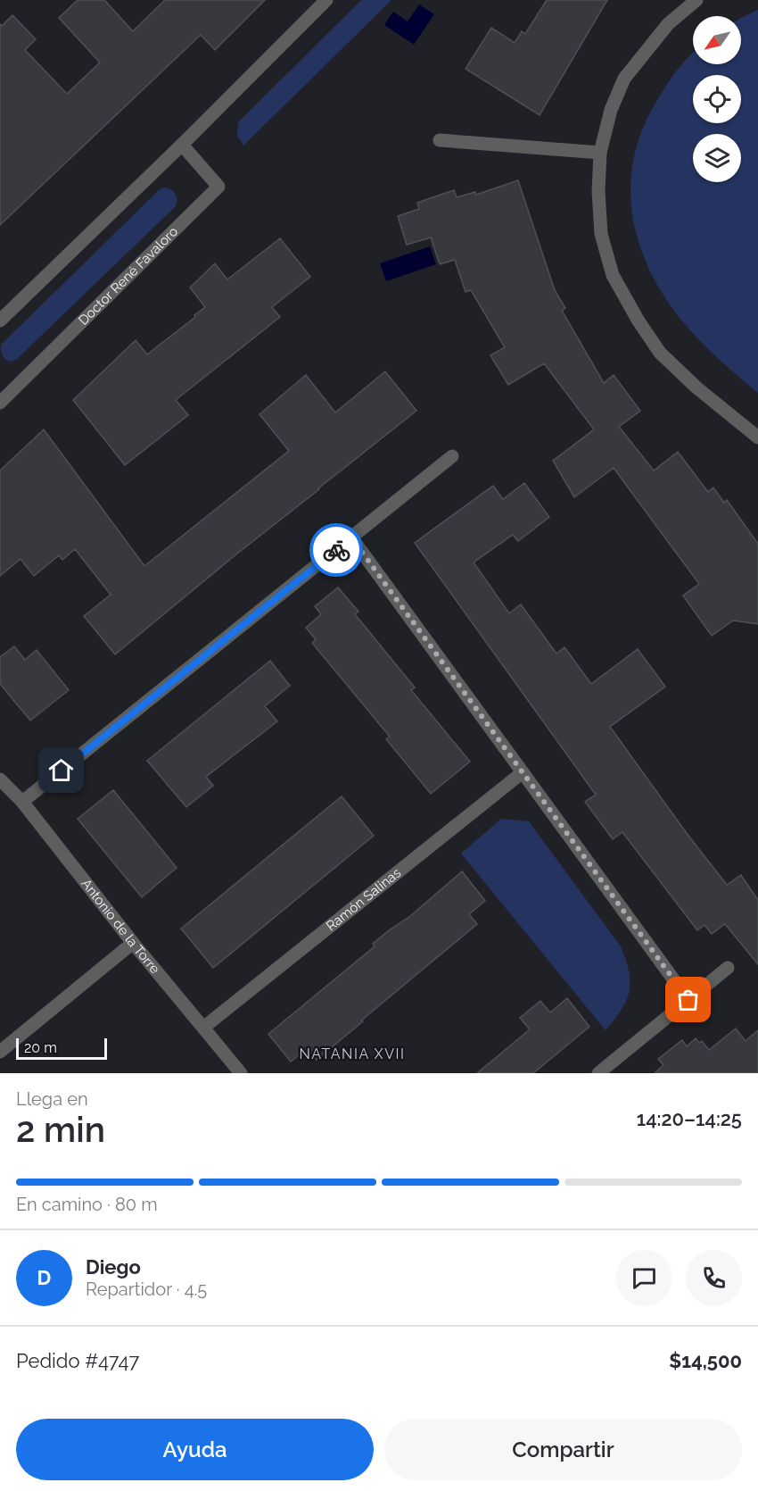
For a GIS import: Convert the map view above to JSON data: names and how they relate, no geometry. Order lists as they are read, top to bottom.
{
  "streets": {
    "street": ["Doctor René Favaloro", "Ramón Salinas", "Antonio de la Torre"]
  },
  "crossings": [
    ["Ramón Salinas", "Antonio de la Torre"]
  ],
  "districts": ["NATANIA XVII"],
  "scale_bar": "20 m",
  "north": "bottom left",
  "page": {
    "scale": "20 m",
    "heading": ["2 min", "Llega en", "14:20–14:25"],
    "panel": [
      "Diego",
      "Repartidor · 4.5",
      "Pedido #4747",
      "$14,500"
    ],
    "bar": "En camino · 80 m",
    "round": "D",
    "buttons": ["Ayuda", "Compartir"]
  }
}
